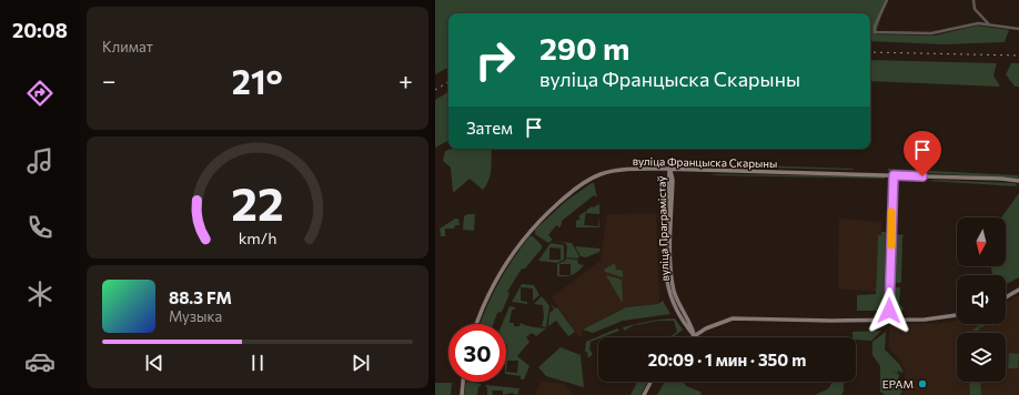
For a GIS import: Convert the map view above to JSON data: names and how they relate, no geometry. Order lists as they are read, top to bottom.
{
  "streets": {
    "main road": ["вуліца Францыска Скарыны", "вуліца Праграмістаў"]
  },
  "crossings": [
    ["вуліца Францыска Скарыны", "вуліца Праграмістаў"]
  ],
  "places": ["EPAM"],
  "north": "bottom",
  "page": {
    "tabs": "20:08",
    "tile": "Климат",
    "turn": ["290 m", "вуліца Францыска Скарыны"],
    "heat": ["−", "21°", "+"],
    "then": "Затем",
    "song": ["88.3 FM", "Музыка"],
    "limit": "30",
    "trip": "20:09 · 1 мин · 350 m",
    "gauge": ["22", "km/h"]
  }
}
